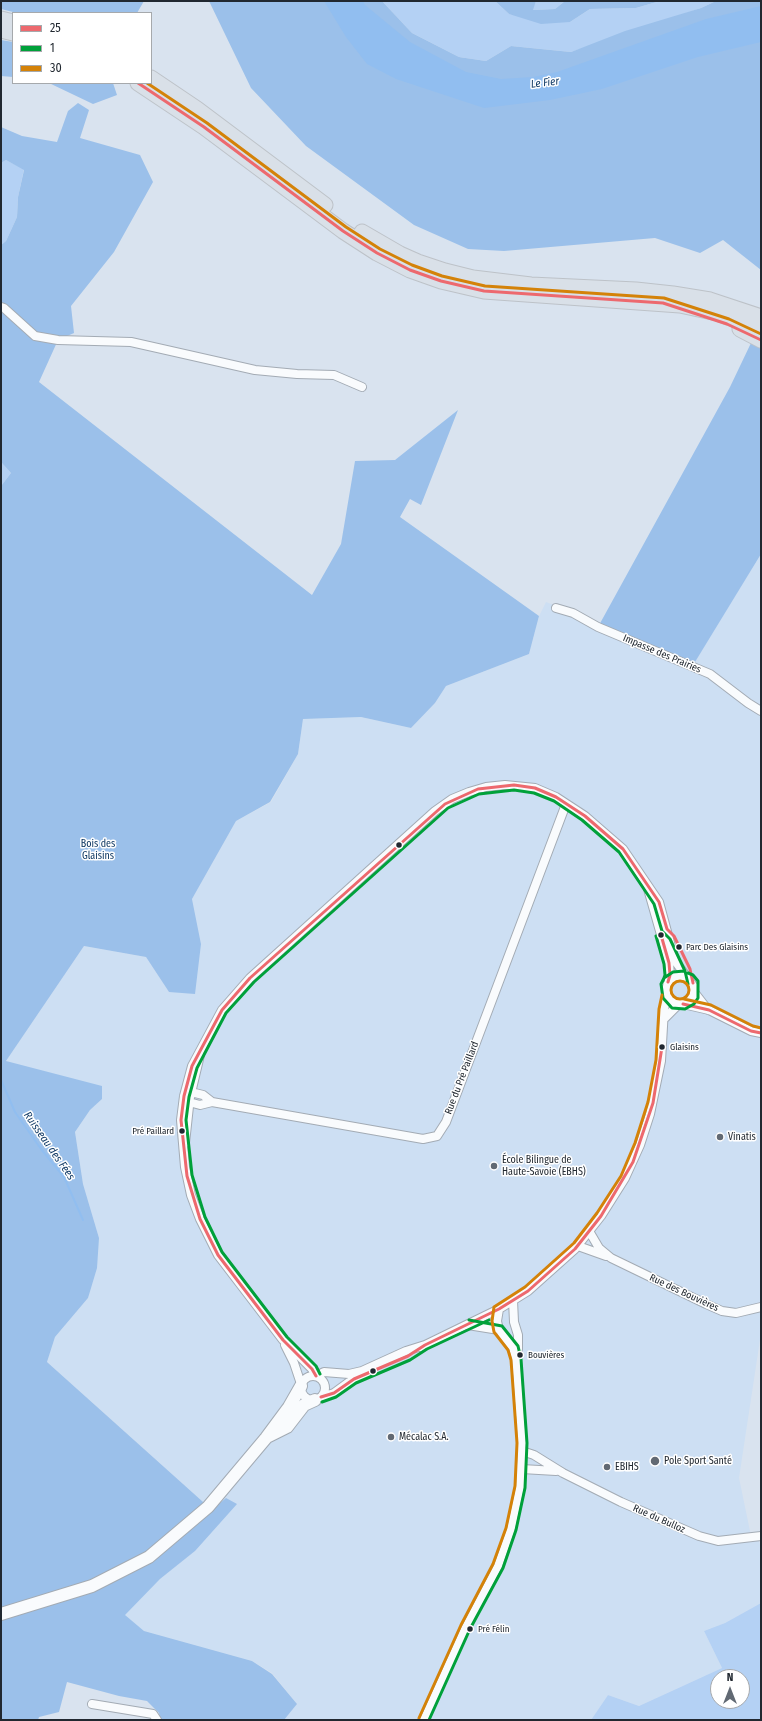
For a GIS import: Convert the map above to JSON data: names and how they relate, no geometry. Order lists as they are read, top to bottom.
{
  "streets": {
    "street": [
      "Impasse des Prairies",
      "Rue du Pré Paillard",
      "Rue des Bouvières",
      "Rue du Bulloz"
    ]
  },
  "water": ["Le Fier", "Ruisseau des Fées"],
  "parks": ["Bois des Glaisins"],
  "places": [
    "Parc Des Glaisins",
    "Glaisins",
    "Pré Paillard",
    "Vinatis",
    "École Bilingue de Haute-Savoie (EBHS)",
    "Bouvières",
    "Mécalac S.A.",
    "Pole Sport Santé",
    "EBIHS",
    "Pré Félin"
  ],
  "lines": ["transit line 25", "transit line 30", "transit line 1"],
  "legend": ["25", "1", "30"],
  "north": "top"
}
